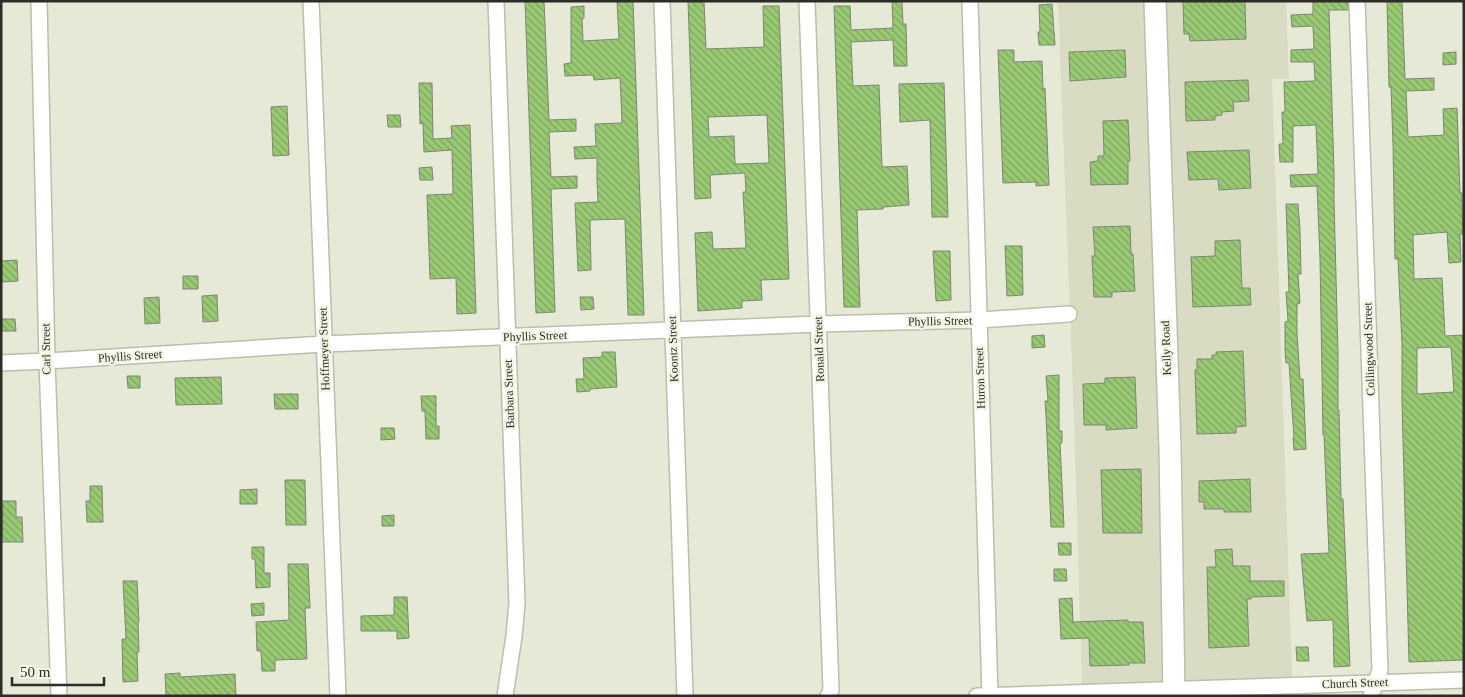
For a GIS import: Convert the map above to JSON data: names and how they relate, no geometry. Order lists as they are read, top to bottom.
{
  "streets": {
    "street": [
      "Phyllis Street",
      "Kelly Road",
      "Carl Street",
      "Hoffmeyer Street",
      "Koontz Street",
      "Ronald Street",
      "Collingwood Street",
      "Huron Street",
      "Barbara Street",
      "Church Street"
    ]
  },
  "crossings": [
    ["Phyllis Street", "Carl Street"],
    ["Phyllis Street", "Hoffmeyer Street"],
    ["Phyllis Street", "Koontz Street"],
    ["Phyllis Street", "Ronald Street"],
    ["Phyllis Street", "Huron Street"],
    ["Phyllis Street", "Barbara Street"],
    ["Kelly Road", "Church Street"],
    ["Collingwood Street", "Church Street"],
    ["Huron Street", "Church Street"]
  ],
  "scale_bar": "50 m"
}
